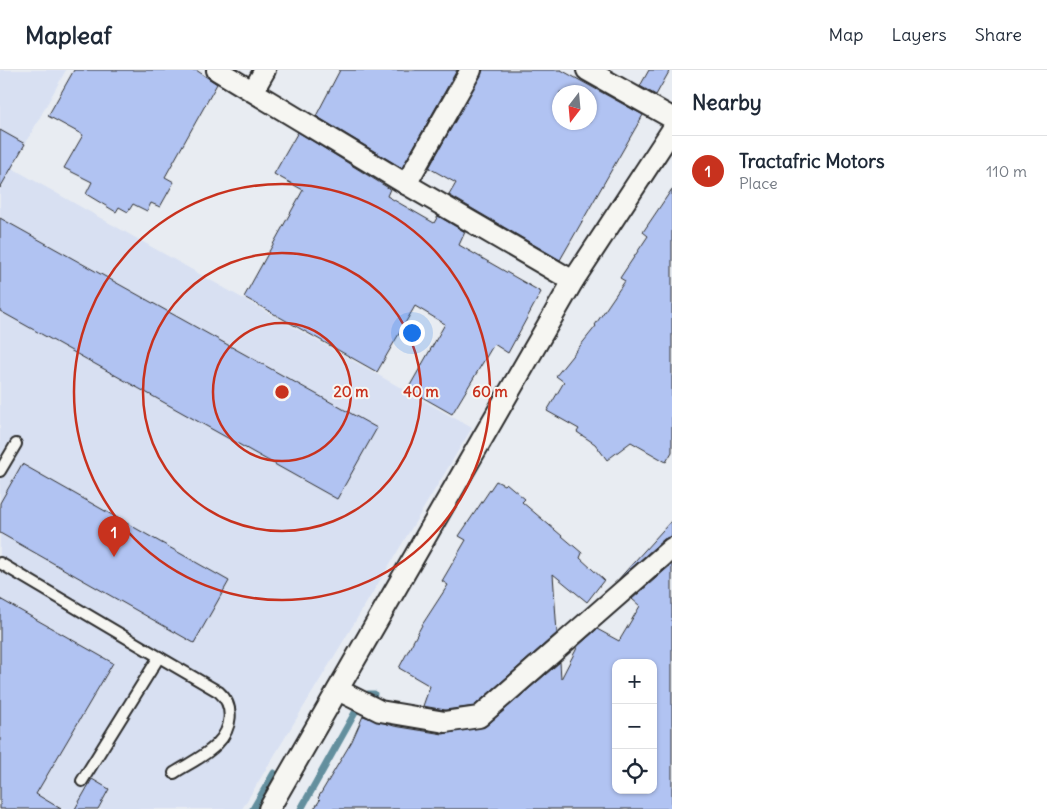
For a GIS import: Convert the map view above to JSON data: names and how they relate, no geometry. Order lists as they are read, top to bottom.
{
  "north": "bottom",
  "page": {
    "header": "Mapleaf",
    "nav": ["Map", "Layers", "Share"],
    "heading": "Nearby",
    "list": [
      {
        "mark": "1",
        "name": "Tractafric Motors",
        "note": "Place",
        "value": "110 m"
      }
    ],
    "pins": "1",
    "map_buttons": ["+", "−"]
  },
  "rings": ["20 m", "40 m", "60 m"]
}
